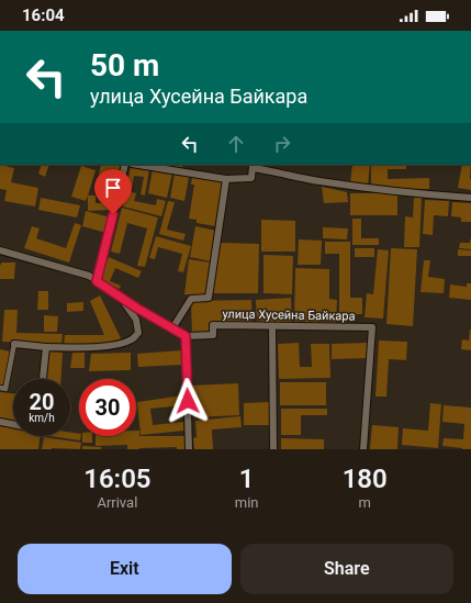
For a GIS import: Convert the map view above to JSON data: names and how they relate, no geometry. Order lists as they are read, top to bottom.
{
  "streets": {
    "street": ["улица Хусейна Байкара"]
  },
  "page": {
    "status": "16:04",
    "turn": ["50 m", "улица Хусейна Байкара"],
    "speed": "20 km/h",
    "limit": "30",
    "eta": [
      "16:05",
      "Arrival",
      "1",
      "min",
      "180",
      "m"
    ],
    "buttons": ["Exit", "Share"]
  }
}
